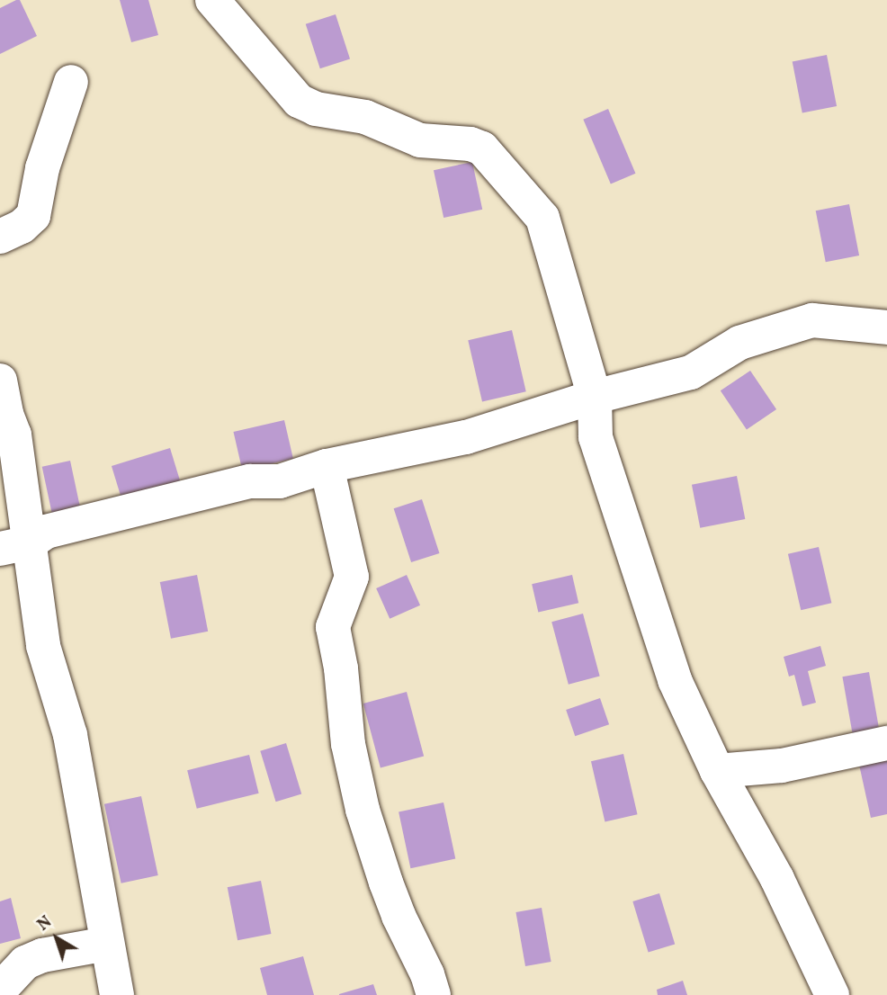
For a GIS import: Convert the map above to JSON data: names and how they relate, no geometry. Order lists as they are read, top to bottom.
{
  "north": "top left"
}
